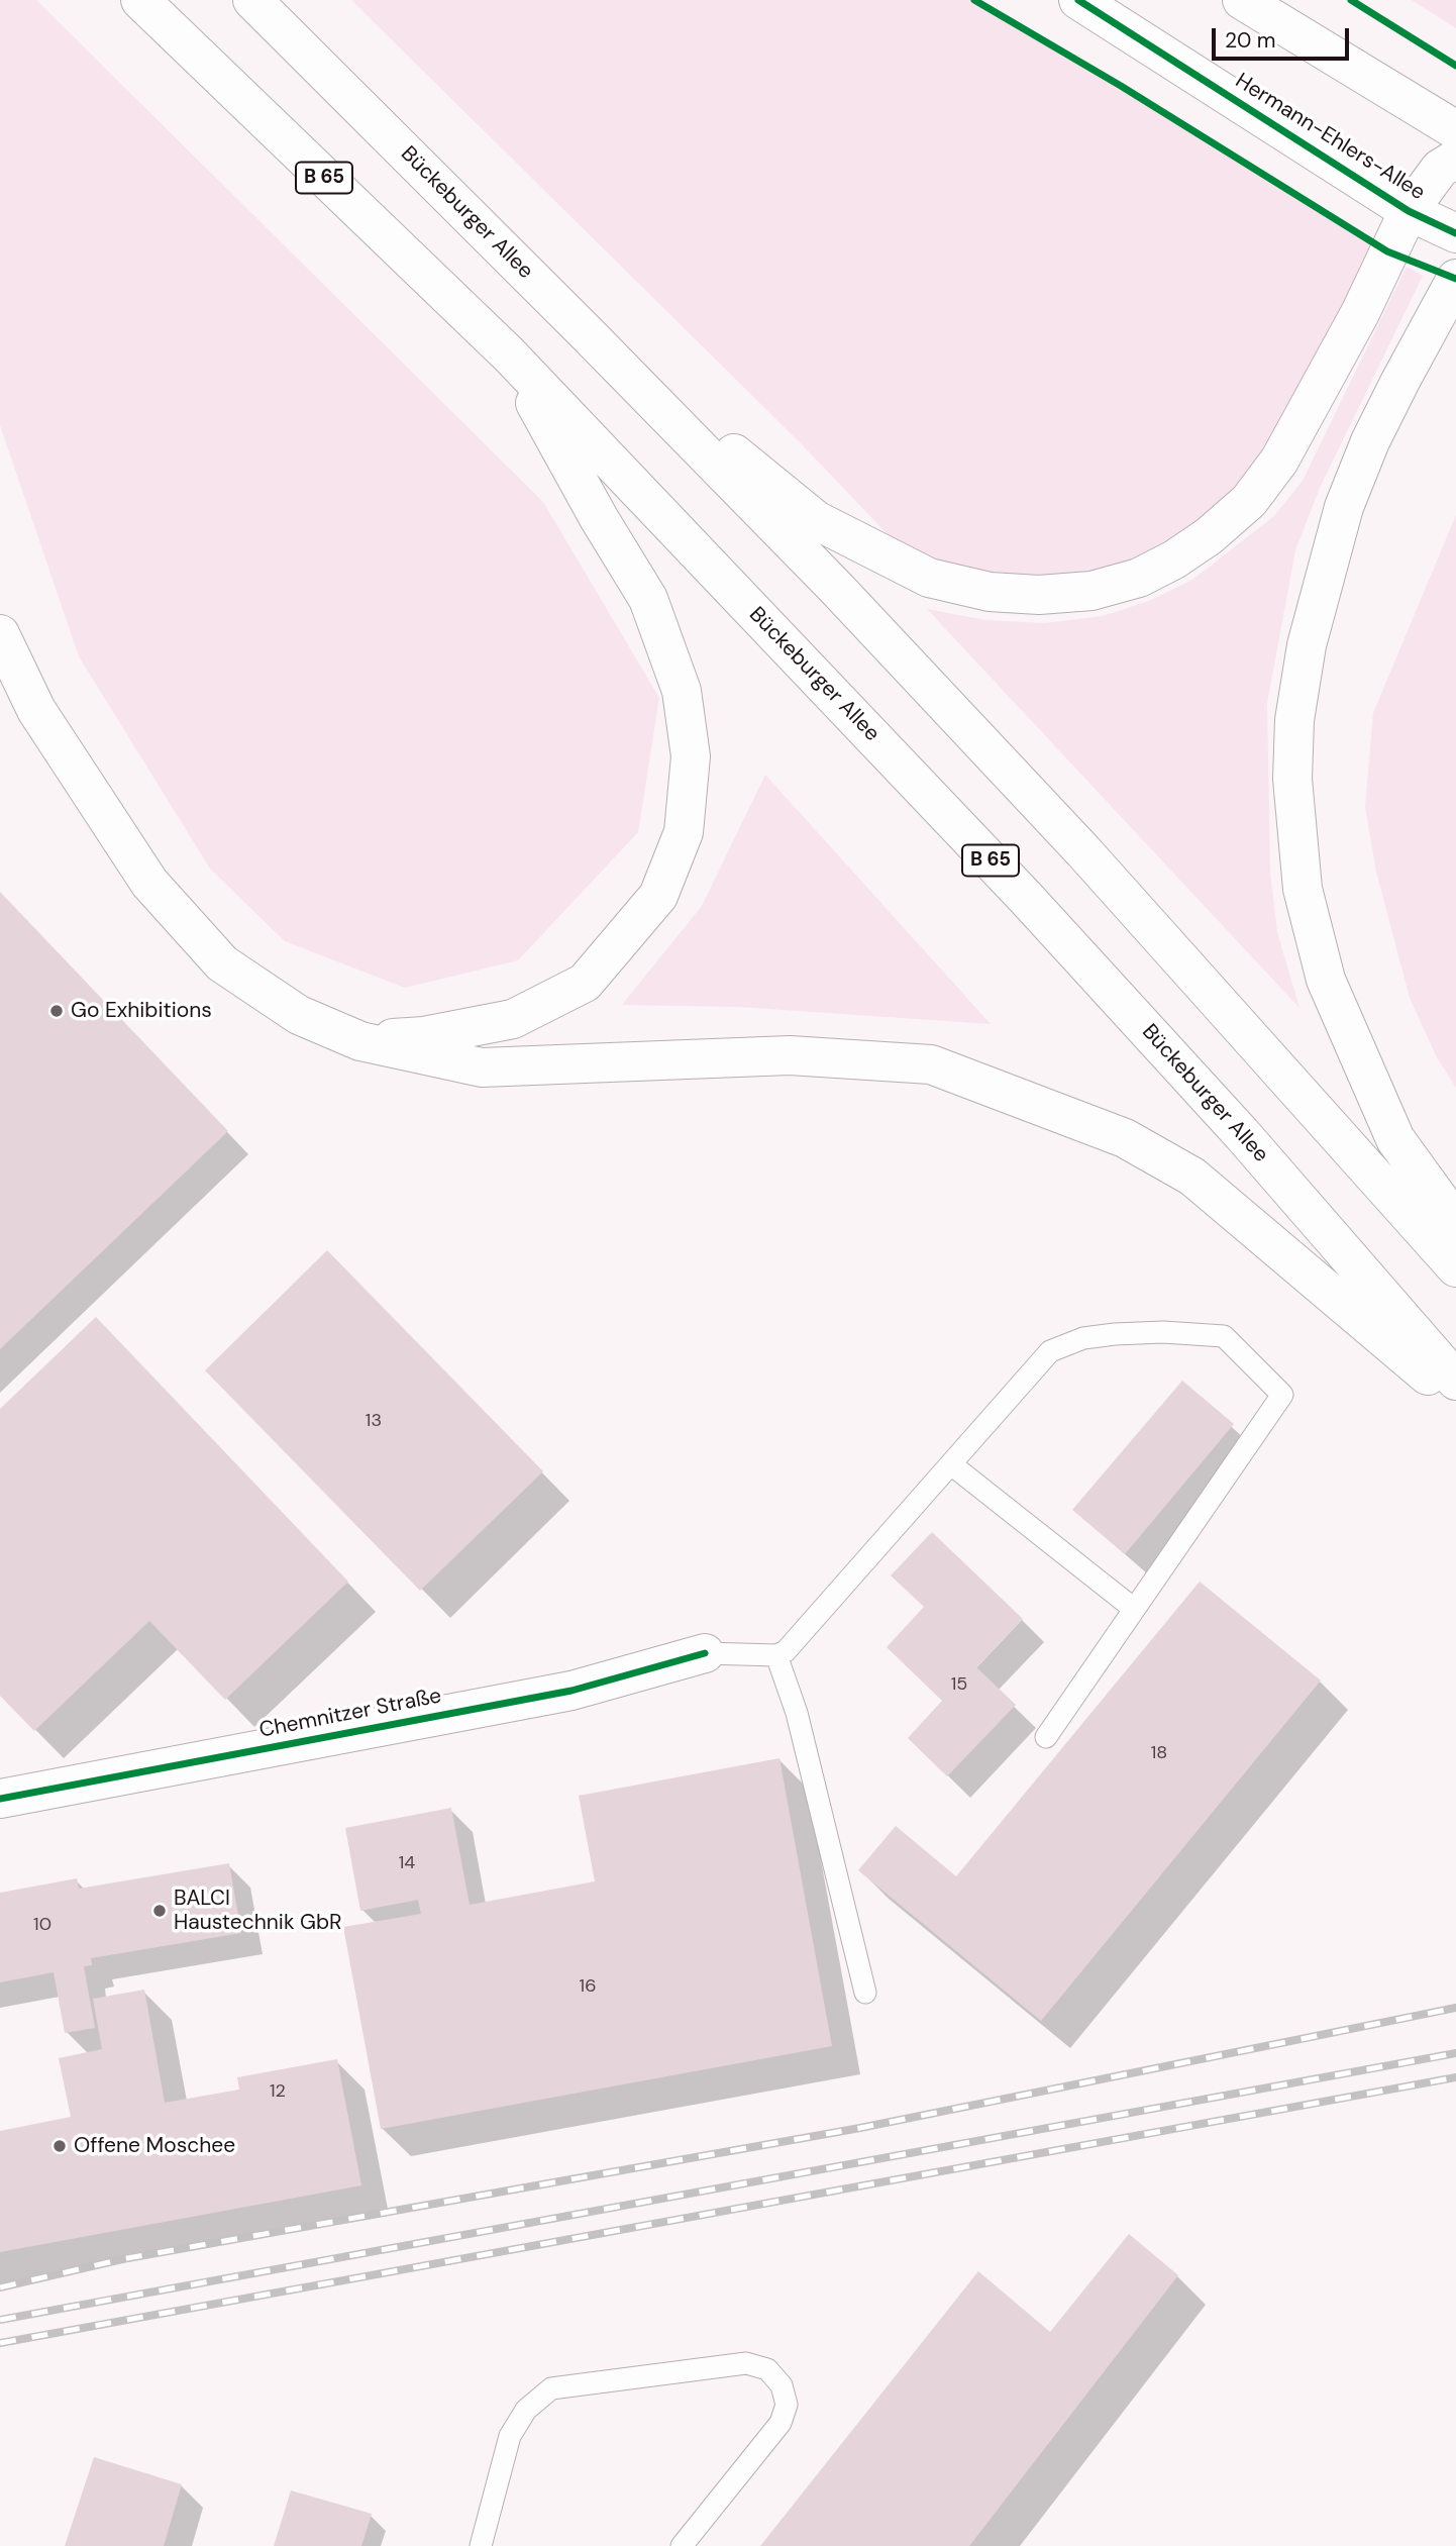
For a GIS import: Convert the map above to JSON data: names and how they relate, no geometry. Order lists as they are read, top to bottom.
{
  "streets": {
    "main road": [
      "Hermann-Ehlers-Allee",
      "B 65",
      "Bückeburger Allee",
      "Chemnitzer Straße"
    ]
  },
  "places": ["Go Exhibitions", "BALCI Haustechnik GbR", "Offene Moschee"],
  "house_numbers": [
    "13",
    "15",
    "18",
    "14",
    "10",
    "16",
    "12"
  ],
  "scale_bar": "20 m"
}
